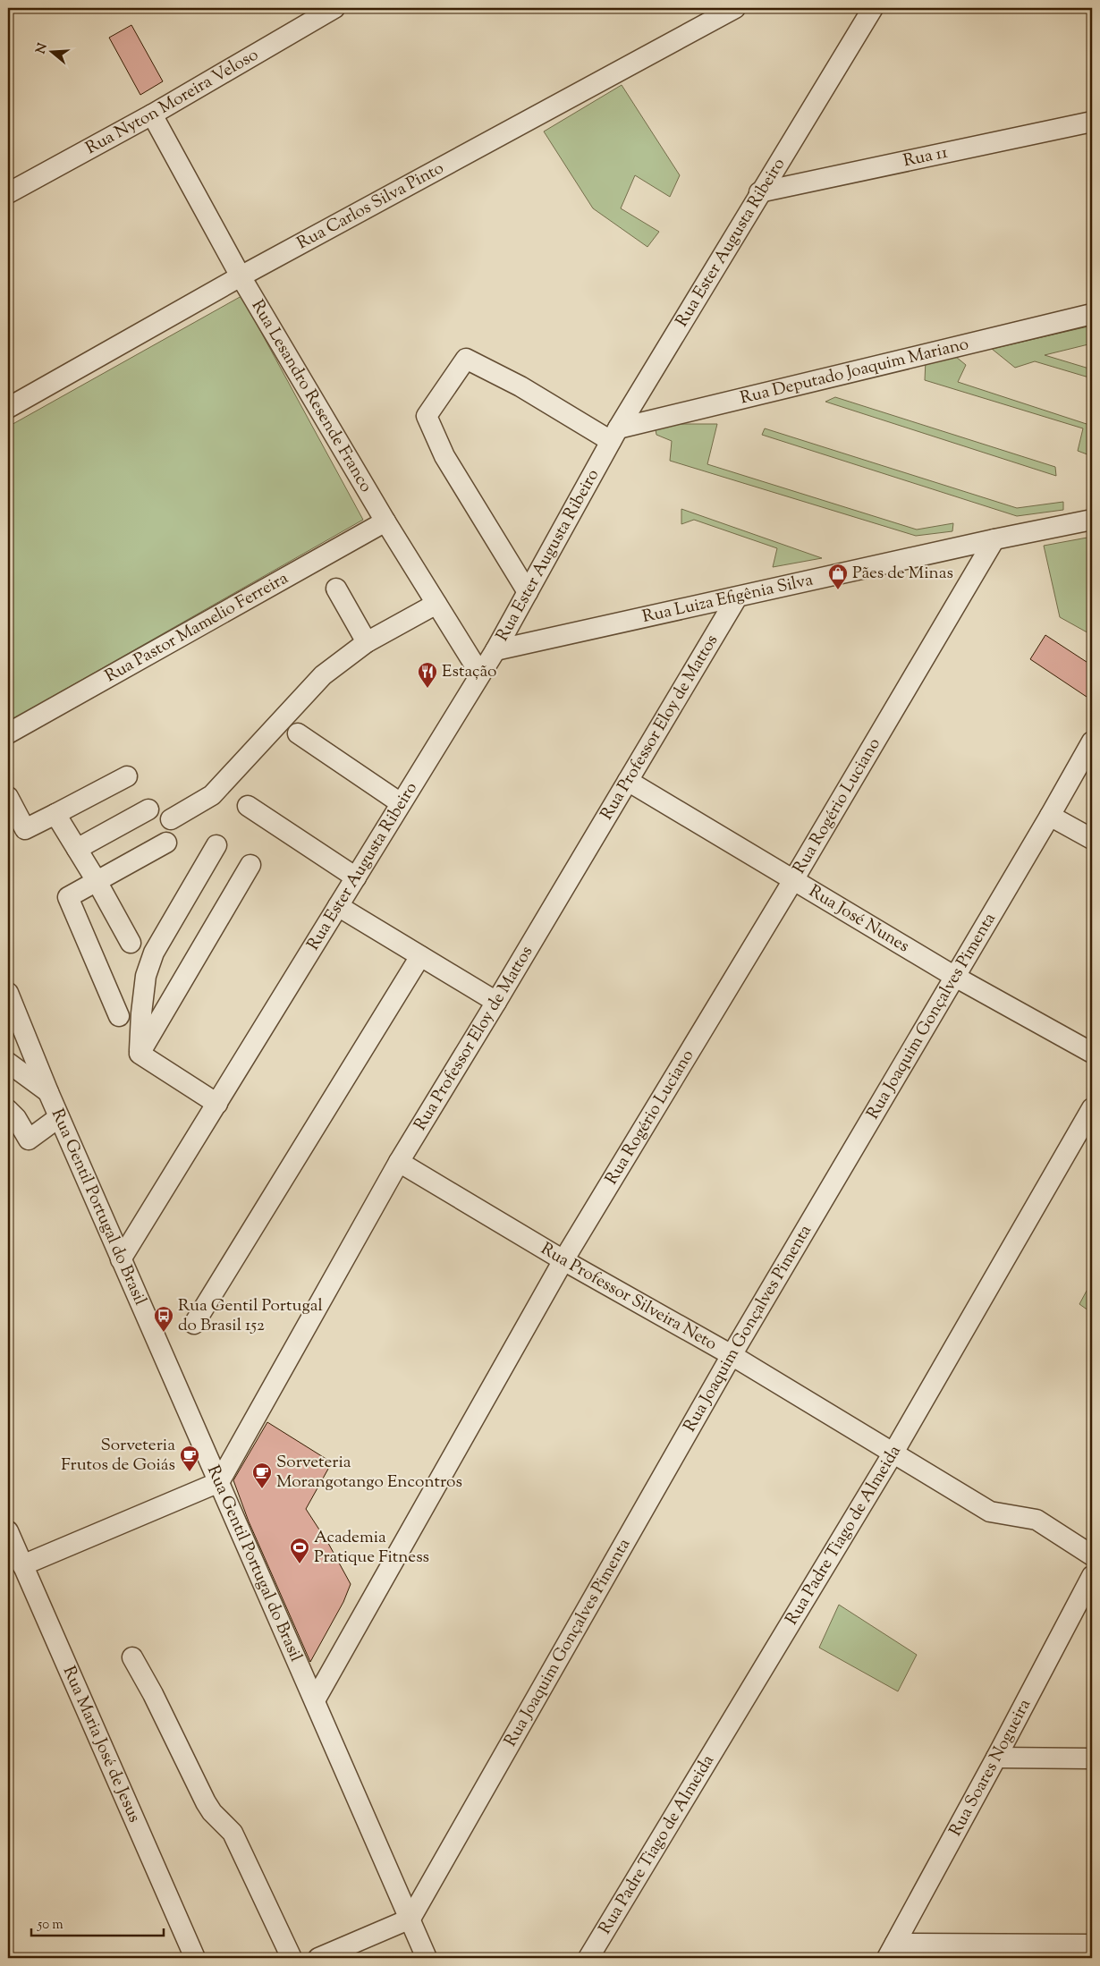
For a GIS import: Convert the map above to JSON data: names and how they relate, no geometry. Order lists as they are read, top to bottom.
{
  "streets": {
    "street": [
      "Rua Nyton Moreira Veloso",
      "Rua 11",
      "Rua Carlos Silva Pinto",
      "Rua Ester Augusta Ribeiro",
      "Rua Deputado Joaquim Mariano",
      "Rua Lesandro Resende Franco",
      "Rua Luiza Efigênia Silva",
      "Rua Pastor Mamelio Ferreira",
      "Rua Professor Eloy de Mattos",
      "Rua Rogério Luciano",
      "Rua José Nunes",
      "Rua Joaquim Gonçalves Pimenta",
      "Rua Gentil Portugal do Brasil",
      "Rua Professor Silveira Neto",
      "Rua Padre Tiago de Almeida",
      "Rua Maria José de Jesus",
      "Rua Soares Nogueira"
    ]
  },
  "crossings": [
    ["Rua Nyton Moreira Veloso", "Rua Lesandro Resende Franco"],
    ["Rua 11", "Rua Ester Augusta Ribeiro"],
    ["Rua Carlos Silva Pinto", "Rua Lesandro Resende Franco"],
    ["Rua Ester Augusta Ribeiro", "Rua Deputado Joaquim Mariano"],
    ["Rua Ester Augusta Ribeiro", "Rua Lesandro Resende Franco"],
    ["Rua Ester Augusta Ribeiro", "Rua Luiza Efigênia Silva"],
    ["Rua Ester Augusta Ribeiro", "Rua Gentil Portugal do Brasil"],
    ["Rua Lesandro Resende Franco", "Rua Pastor Mamelio Ferreira"],
    ["Rua Luiza Efigênia Silva", "Rua Professor Eloy de Mattos"],
    ["Rua Luiza Efigênia Silva", "Rua Rogério Luciano"],
    ["Rua Professor Eloy de Mattos", "Rua José Nunes"],
    ["Rua Professor Eloy de Mattos", "Rua Gentil Portugal do Brasil"],
    ["Rua Professor Eloy de Mattos", "Rua Professor Silveira Neto"],
    ["Rua Rogério Luciano", "Rua José Nunes"],
    ["Rua Rogério Luciano", "Rua Gentil Portugal do Brasil"],
    ["Rua Rogério Luciano", "Rua Professor Silveira Neto"],
    ["Rua José Nunes", "Rua Joaquim Gonçalves Pimenta"],
    ["Rua Joaquim Gonçalves Pimenta", "Rua Gentil Portugal do Brasil"],
    ["Rua Joaquim Gonçalves Pimenta", "Rua Professor Silveira Neto"],
    ["Rua Professor Silveira Neto", "Rua Padre Tiago de Almeida"]
  ],
  "places": {
    "shop": ["Pães de Minas"],
    "restaurant": ["Estação"],
    "bus stop": ["Rua Gentil Portugal do Brasil 152"],
    "cafe": ["Sorveteria Frutos de Goiás", "Sorveteria Morangotango Encontros"],
    "sports": ["Academia Pratique Fitness"]
  },
  "scale_bar": "50 m",
  "north": "left"
}
